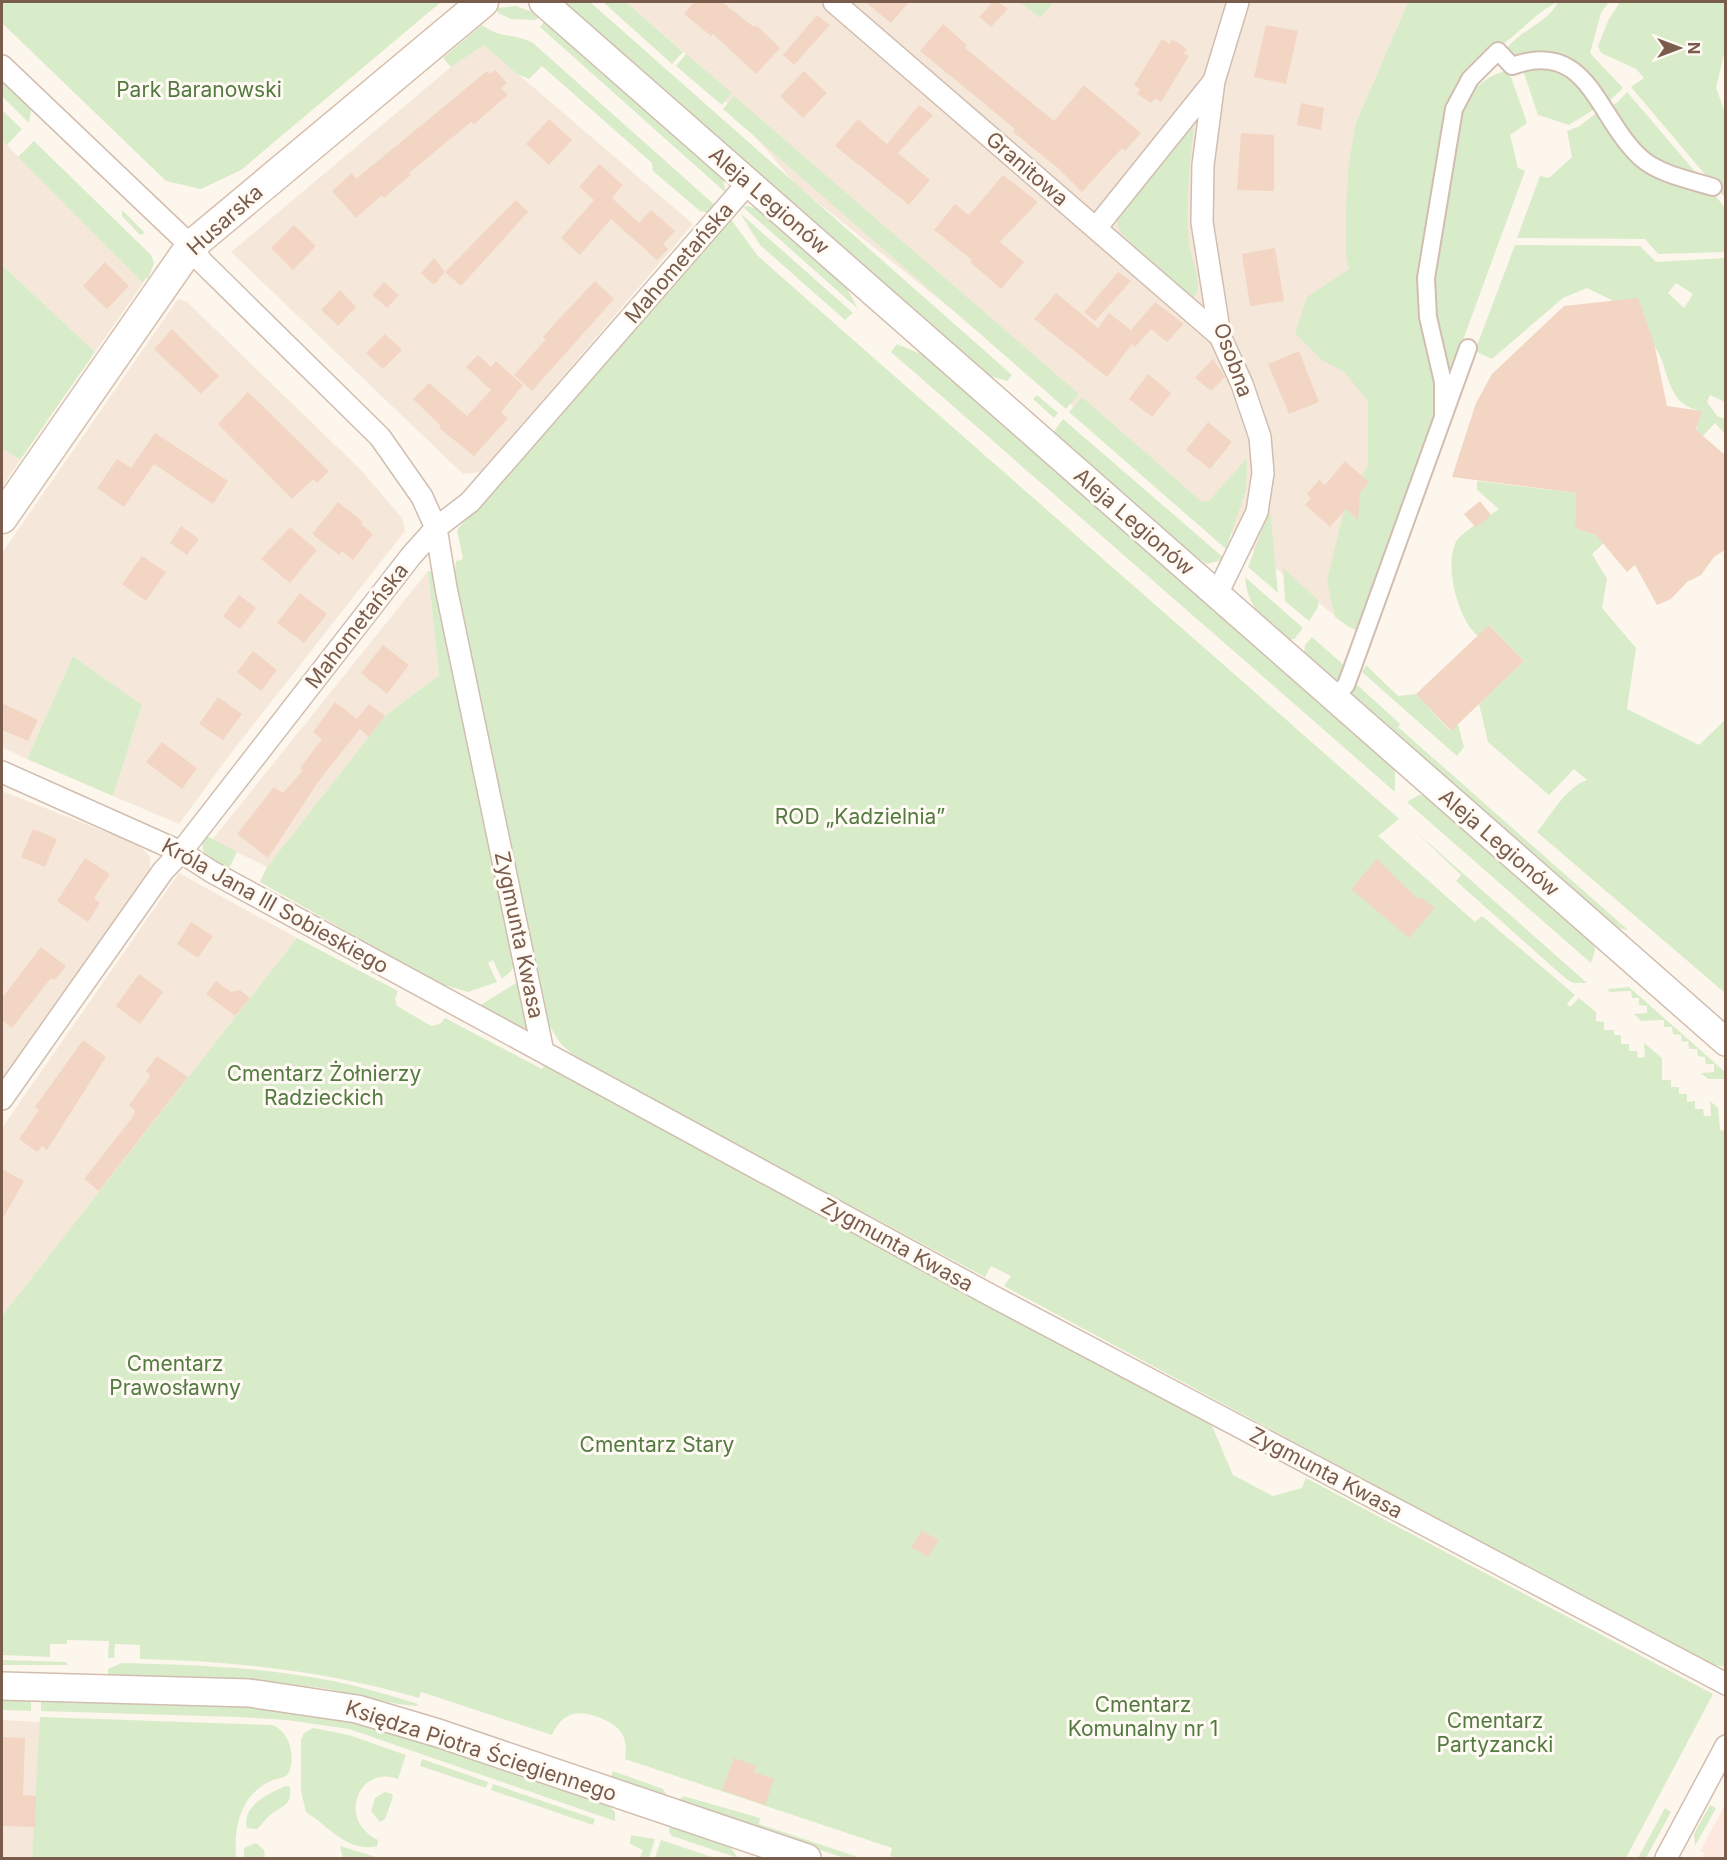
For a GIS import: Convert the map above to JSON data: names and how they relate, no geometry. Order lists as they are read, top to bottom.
{
  "streets": {
    "main road": ["Husarska"],
    "street": [
      "Granitowa",
      "Aleja Legionów",
      "Mahometańska",
      "Osobna",
      "Króla Jana III Sobieskiego",
      "Zygmunta Kwasa",
      "Księdza Piotra Ściegiennego"
    ]
  },
  "crossings": [
    ["Granitowa", "Osobna"],
    ["Aleja Legionów", "Mahometańska"],
    ["Aleja Legionów", "Osobna"],
    ["Husarska", "Zygmunta Kwasa"],
    ["Mahometańska", "Króla Jana III Sobieskiego"],
    ["Mahometańska", "Zygmunta Kwasa"],
    ["Króla Jana III Sobieskiego", "Zygmunta Kwasa"]
  ],
  "parks": [
    "Park Baranowski",
    "ROD „Kadzielnia”",
    "Cmentarz Żołnierzy Radzieckich",
    "Cmentarz Prawosławny",
    "Cmentarz Stary",
    "Cmentarz Komunalny nr 1",
    "Cmentarz Partyzancki"
  ],
  "north": "right"
}
